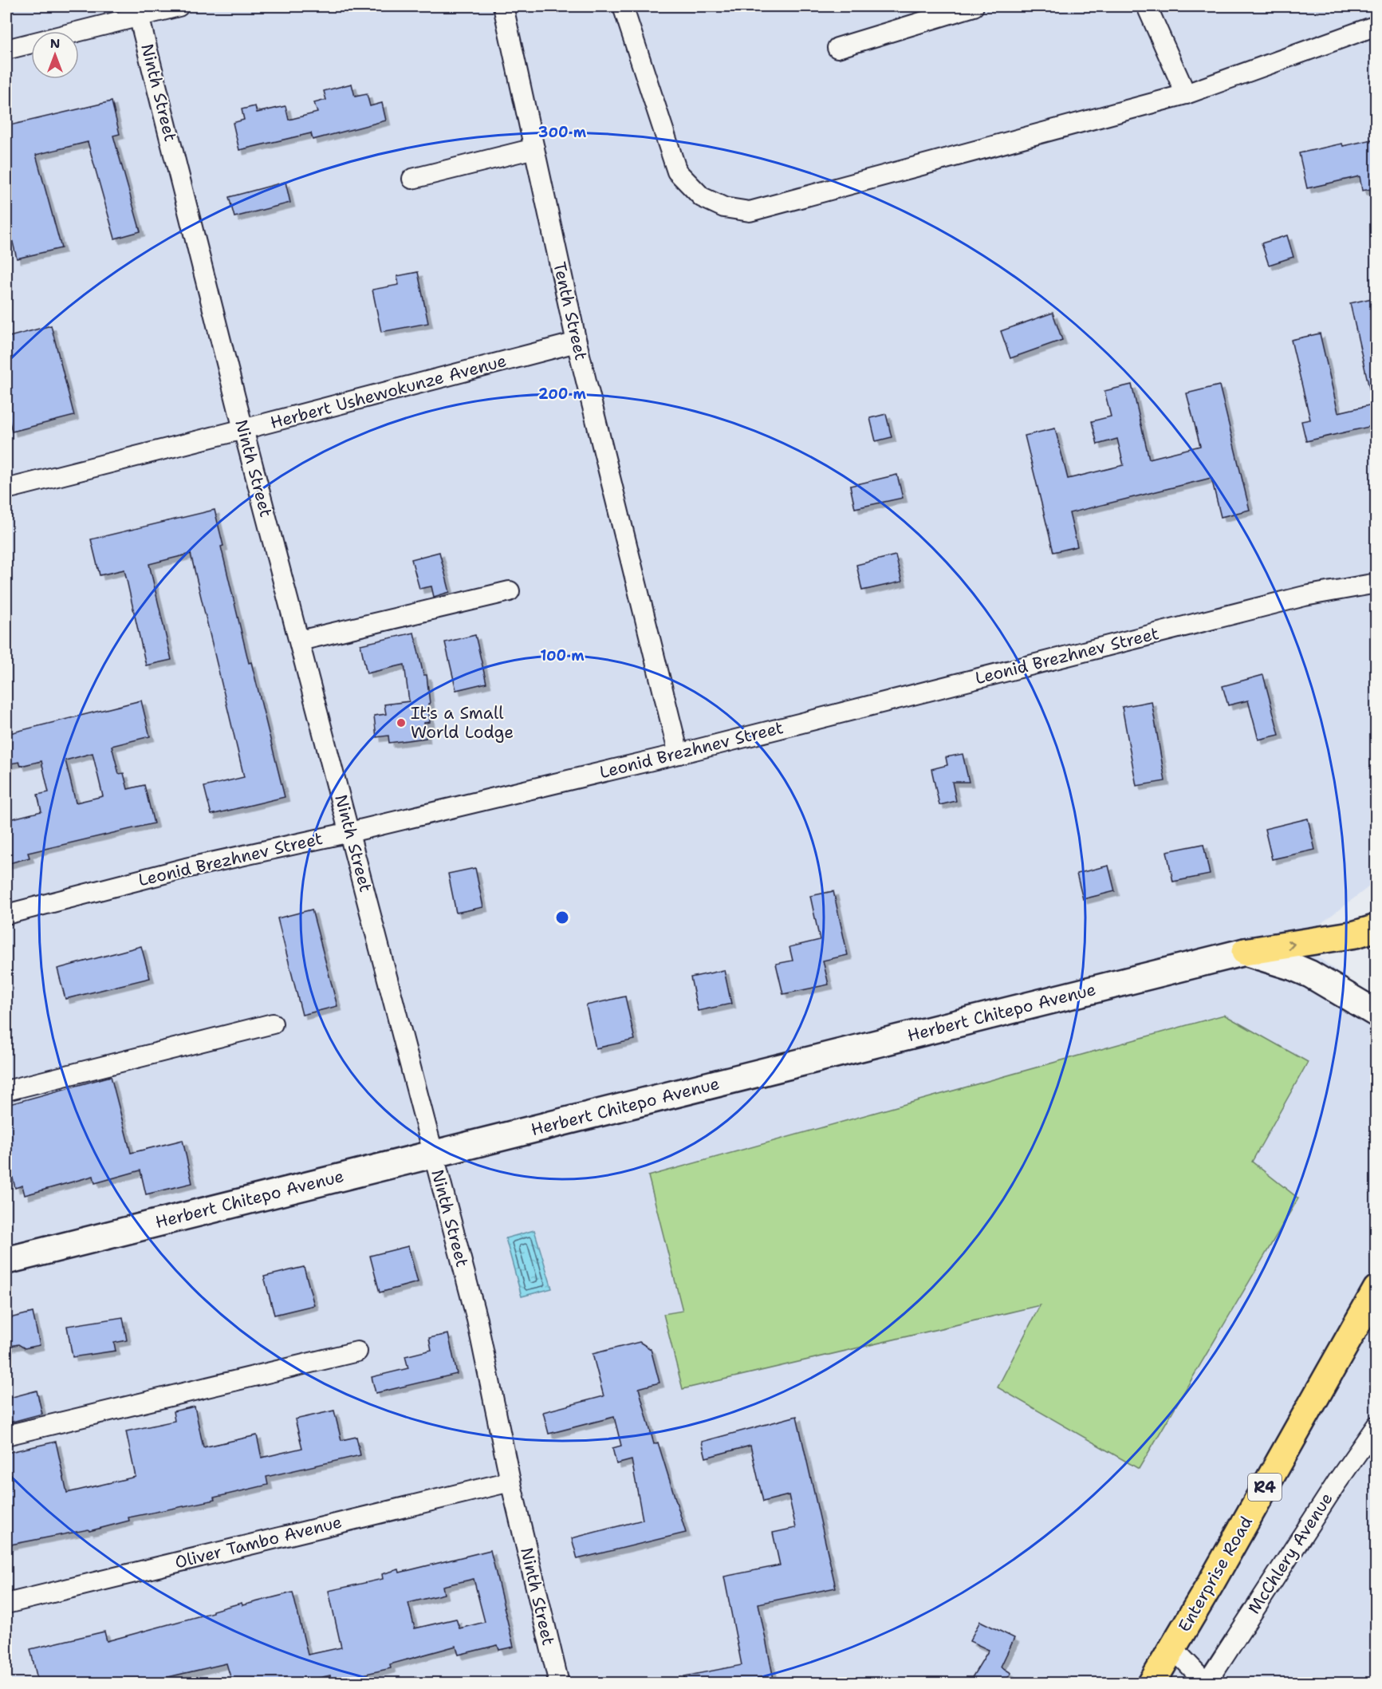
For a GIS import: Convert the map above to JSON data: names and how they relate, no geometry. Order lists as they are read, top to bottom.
{
  "streets": {
    "highway": ["R4", "Enterprise Road"],
    "main road": ["Herbert Chitepo Avenue"],
    "street": [
      "Ninth Street",
      "Tenth Street",
      "Herbert Ushewokunze Avenue",
      "Leonid Brezhnev Street",
      "Oliver Tambo Avenue",
      "McChlery Avenue"
    ]
  },
  "crossings": [
    ["Ninth Street", "Herbert Ushewokunze Avenue"],
    ["Ninth Street", "Leonid Brezhnev Street"],
    ["Ninth Street", "Herbert Chitepo Avenue"],
    ["Ninth Street", "Oliver Tambo Avenue"],
    ["Tenth Street", "Herbert Ushewokunze Avenue"],
    ["Tenth Street", "Leonid Brezhnev Street"]
  ],
  "places": ["It's a Small World Lodge"],
  "north": "top",
  "rings": ["300 m", "200 m", "100 m"]
}
